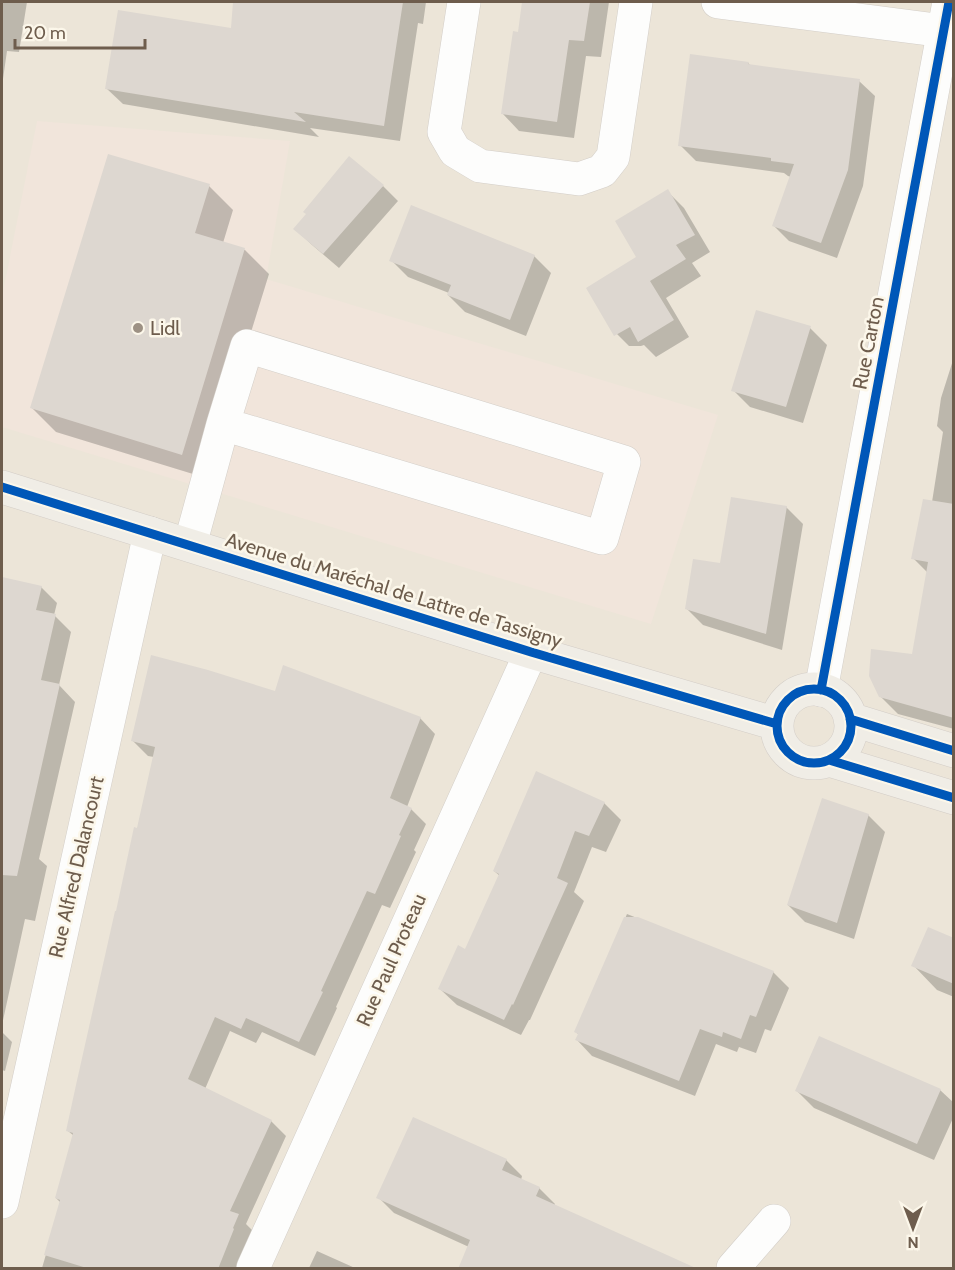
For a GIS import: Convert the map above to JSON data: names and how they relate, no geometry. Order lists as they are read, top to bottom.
{
  "streets": {
    "main road": ["Avenue du Maréchal de Lattre de Tassigny"],
    "street": ["Rue Carton", "Rue Alfred Dalancourt", "Rue Paul Proteau"]
  },
  "crossings": [
    ["Rue Carton", "Avenue du Maréchal de Lattre de Tassigny"],
    ["Avenue du Maréchal de Lattre de Tassigny", "Rue Alfred Dalancourt"],
    ["Avenue du Maréchal de Lattre de Tassigny", "Rue Paul Proteau"]
  ],
  "places": ["Lidl"],
  "scale_bar": "20 m",
  "north": "bottom"
}
